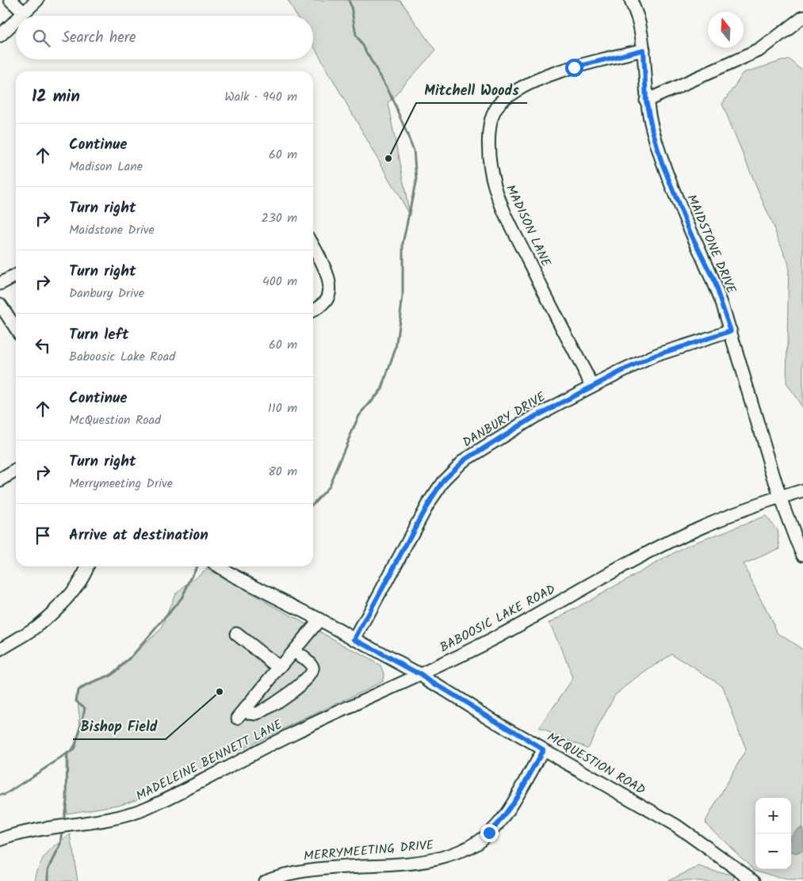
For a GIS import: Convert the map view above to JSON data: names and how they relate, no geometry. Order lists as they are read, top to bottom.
{
  "streets": {
    "street": [
      "MADISON LANE",
      "MAIDSTONE DRIVE",
      "DANBURY DRIVE",
      "BABOOSIC LAKE ROAD",
      "MADELEINE BENNETT LANE",
      "MCQUESTION ROAD",
      "MERRYMEETING DRIVE"
    ]
  },
  "crossings": [
    ["MADISON LANE", "MAIDSTONE DRIVE"],
    ["MADISON LANE", "DANBURY DRIVE"],
    ["MAIDSTONE DRIVE", "DANBURY DRIVE"],
    ["MAIDSTONE DRIVE", "BABOOSIC LAKE ROAD"],
    ["BABOOSIC LAKE ROAD", "MADELEINE BENNETT LANE"],
    ["BABOOSIC LAKE ROAD", "MCQUESTION ROAD"],
    ["MADELEINE BENNETT LANE", "MCQUESTION ROAD"],
    ["MCQUESTION ROAD", "MERRYMEETING DRIVE"]
  ],
  "places": ["Mitchell Woods", "Bishop Field"],
  "north": "top",
  "page": {
    "search": "Search here",
    "heading": ["12 min", "Walk · 940 m"],
    "list": [
      ["Continue", "Madison Lane", "60 m"],
      ["Turn right", "Maidstone Drive", "230 m"],
      ["Turn right", "Danbury Drive", "400 m"],
      ["Turn left", "Baboosic Lake Road", "60 m"],
      ["Continue", "McQuestion Road", "110 m"],
      ["Turn right", "Merrymeeting Drive", "80 m"],
      "Arrive at destination"
    ],
    "map_buttons": ["+", "−"]
  }
}
